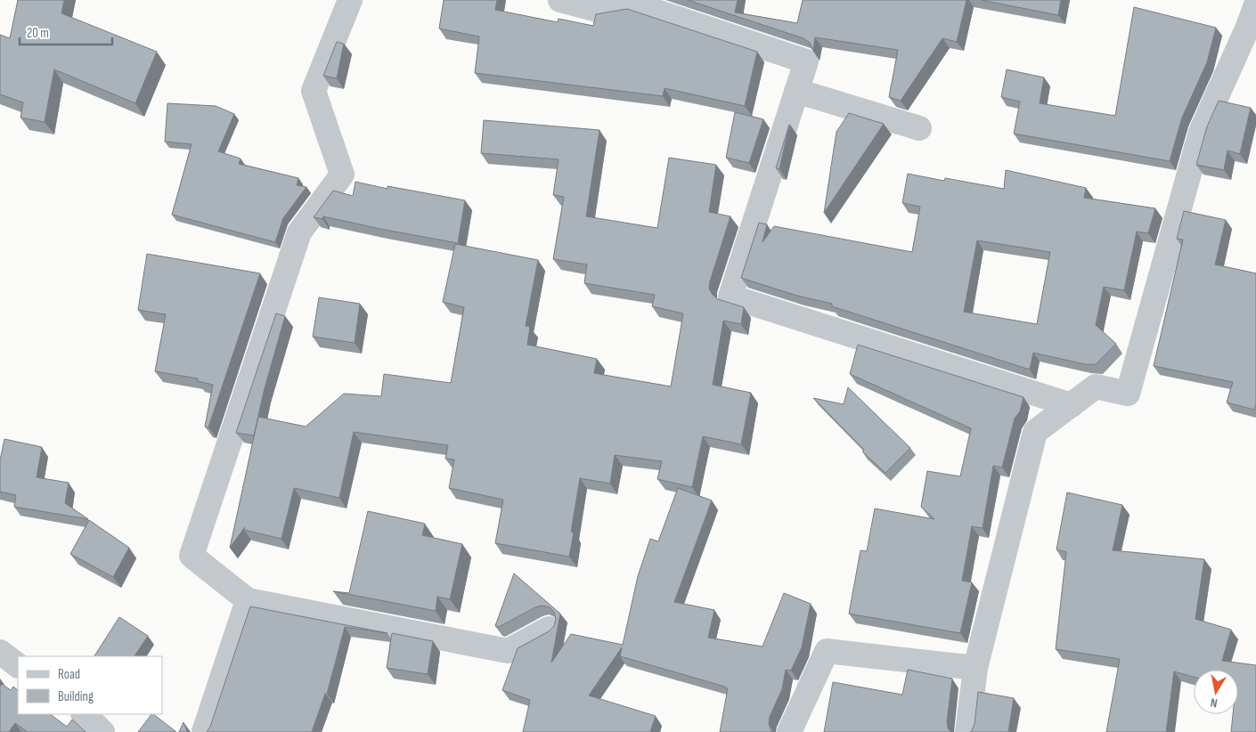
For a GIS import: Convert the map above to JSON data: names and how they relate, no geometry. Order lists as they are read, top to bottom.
{
  "legend": ["Road", "Building"],
  "scale_bar": "20 m",
  "north": "bottom"
}
